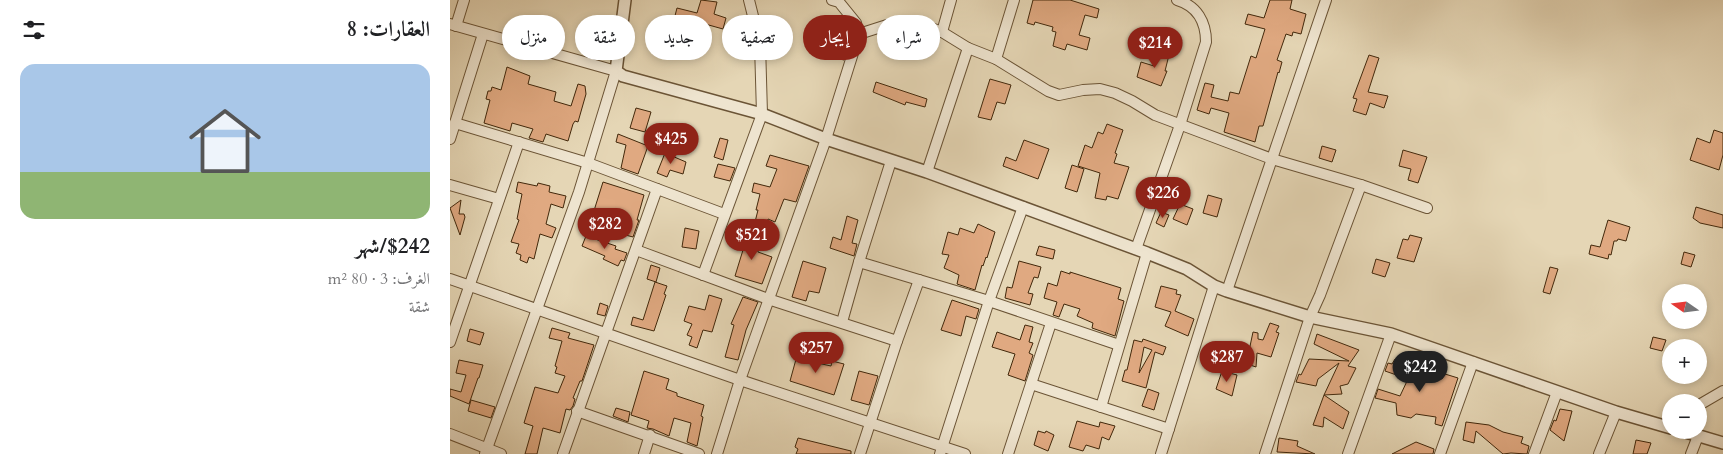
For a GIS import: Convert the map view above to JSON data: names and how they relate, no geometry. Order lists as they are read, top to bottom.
{
  "north": "left",
  "page": {
    "heading": "العقارات: 8",
    "chip": [
      "شراء",
      "إيجار",
      "تصفية",
      "جديد",
      "شقة",
      "منزل"
    ],
    "price": [
      "$214",
      "$425",
      "$226",
      "$282",
      "$521",
      "$257",
      "$287",
      "$242"
    ],
    "list": [
      {
        "name": "$242/شهر",
        "note": "الغرف: 3 · 80 m² · شقة"
      }
    ],
    "map_buttons": ["+", "−"]
  }
}
